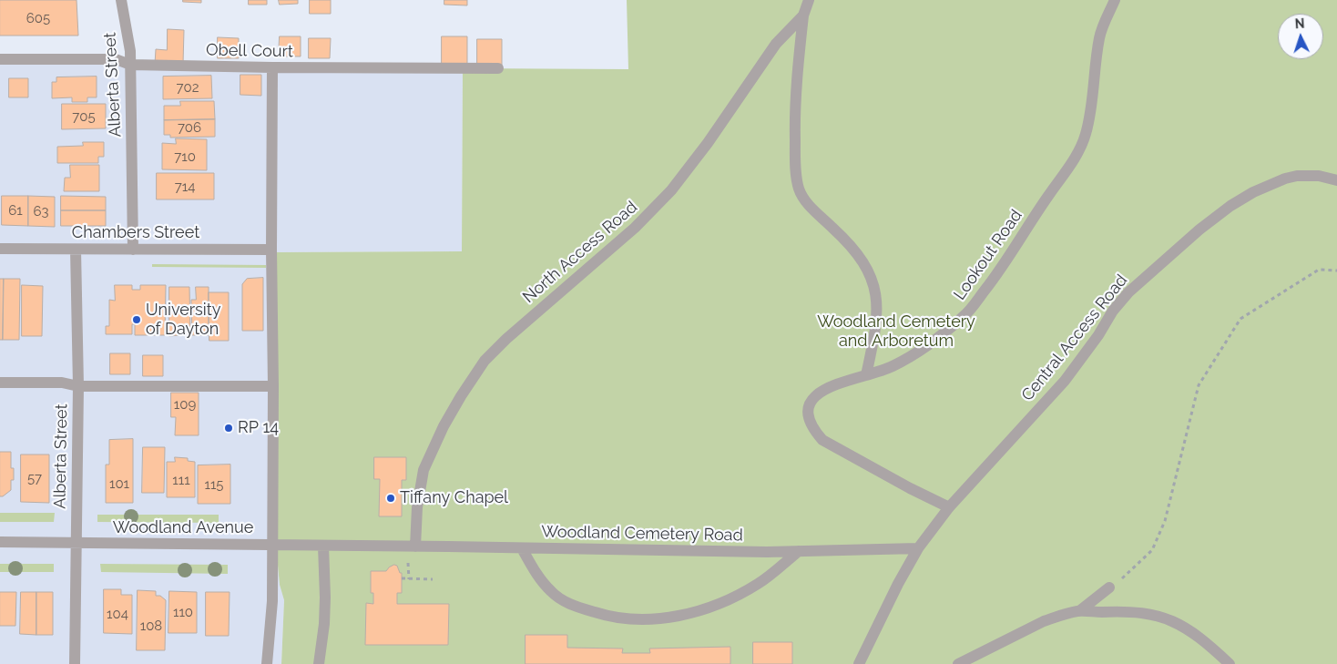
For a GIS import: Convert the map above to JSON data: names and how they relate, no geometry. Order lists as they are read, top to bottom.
{
  "streets": {
    "street": [
      "Obell Court",
      "Alberta Street",
      "Chambers Street",
      "North Access Road",
      "Lookout Road",
      "Central Access Road",
      "Woodland Avenue",
      "Woodland Cemetery Road"
    ]
  },
  "crossings": [
    ["Obell Court", "Alberta Street"],
    ["Alberta Street", "Chambers Street"],
    ["Alberta Street", "Woodland Avenue"],
    ["North Access Road", "Woodland Cemetery Road"],
    ["Lookout Road", "Central Access Road"],
    ["Central Access Road", "Woodland Cemetery Road"],
    ["Woodland Avenue", "Woodland Cemetery Road"]
  ],
  "parks": ["Woodland Cemetery and Arboretum"],
  "places": ["University of Dayton", "RP 14", "Tiffany Chapel"],
  "house_numbers": [
    "605",
    "702",
    "705",
    "706",
    "710",
    "714",
    "61",
    "63",
    "109",
    "57",
    "111",
    "101",
    "115",
    "110",
    "104",
    "108"
  ],
  "north": "top"
}
